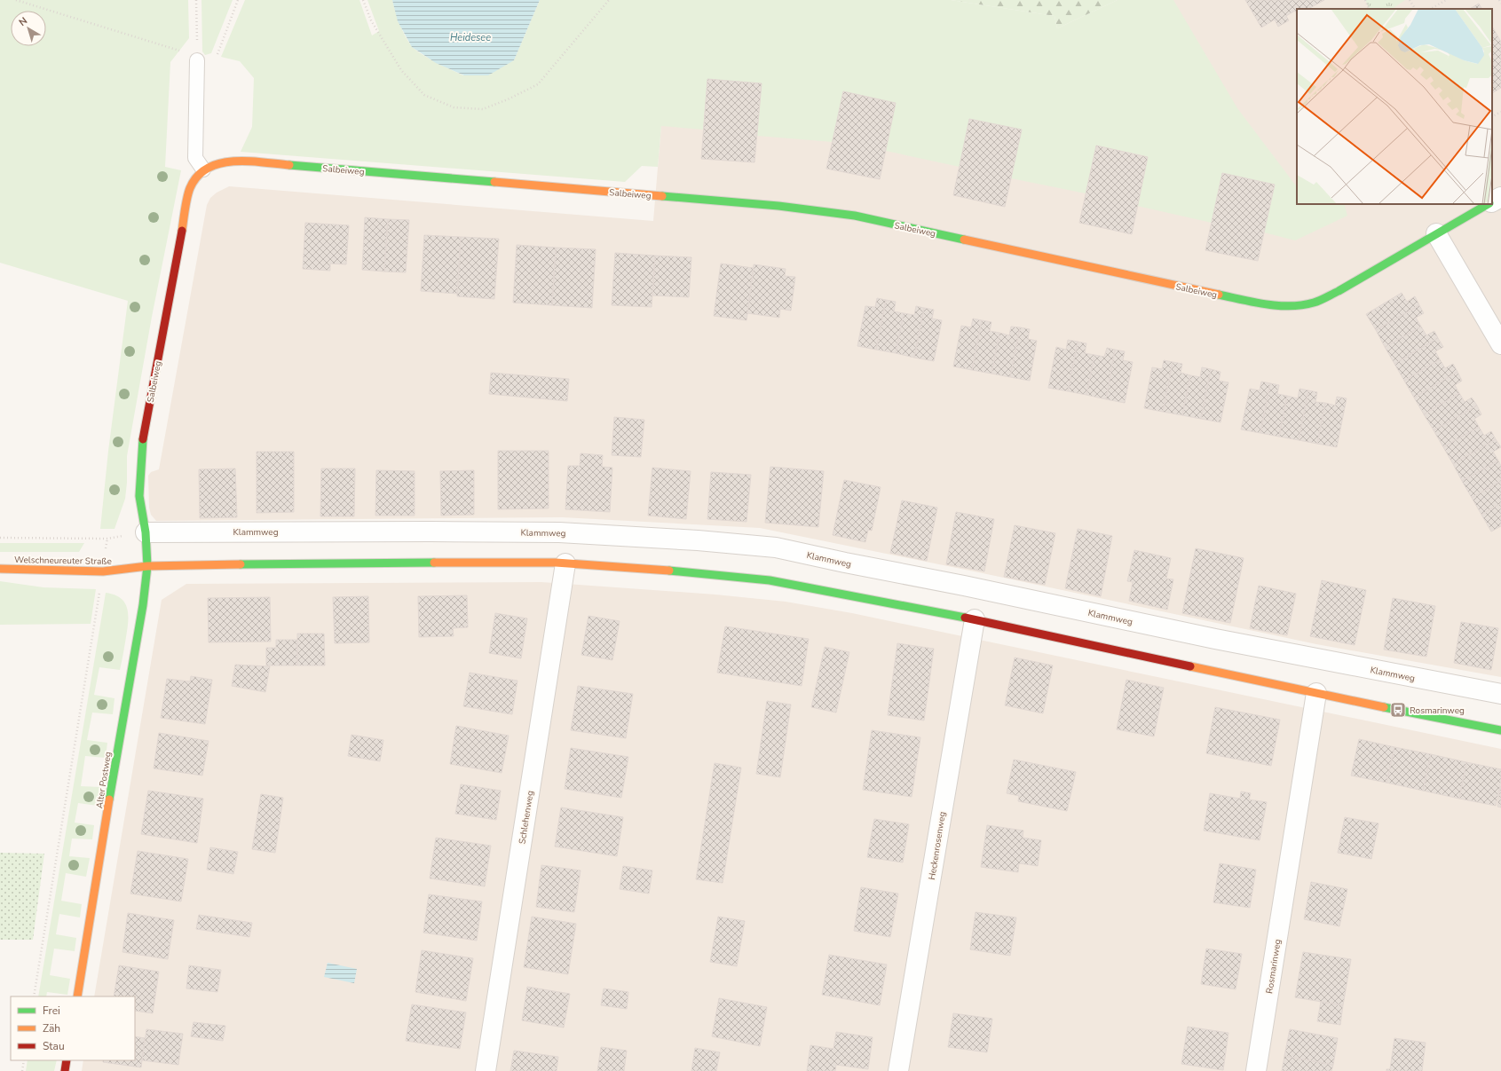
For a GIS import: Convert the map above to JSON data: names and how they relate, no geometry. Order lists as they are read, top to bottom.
{
  "streets": {
    "main road": ["Salbeiweg", "Welschneureuter Straße", "Alter Postweg"],
    "street": [
      "Klammweg",
      "Schlehenweg",
      "Heckenrosenweg",
      "Rosmarinweg"
    ]
  },
  "crossings": [
    ["Salbeiweg", "Klammweg"],
    ["Salbeiweg", "Welschneureuter Straße"],
    ["Salbeiweg", "Alter Postweg"],
    ["Welschneureuter Straße", "Alter Postweg"]
  ],
  "water": ["Heidesee"],
  "places": {
    "bus stop": ["Rosmarinweg"]
  },
  "legend": ["Frei", "Zäh", "Stau"],
  "north": "top left"
}
